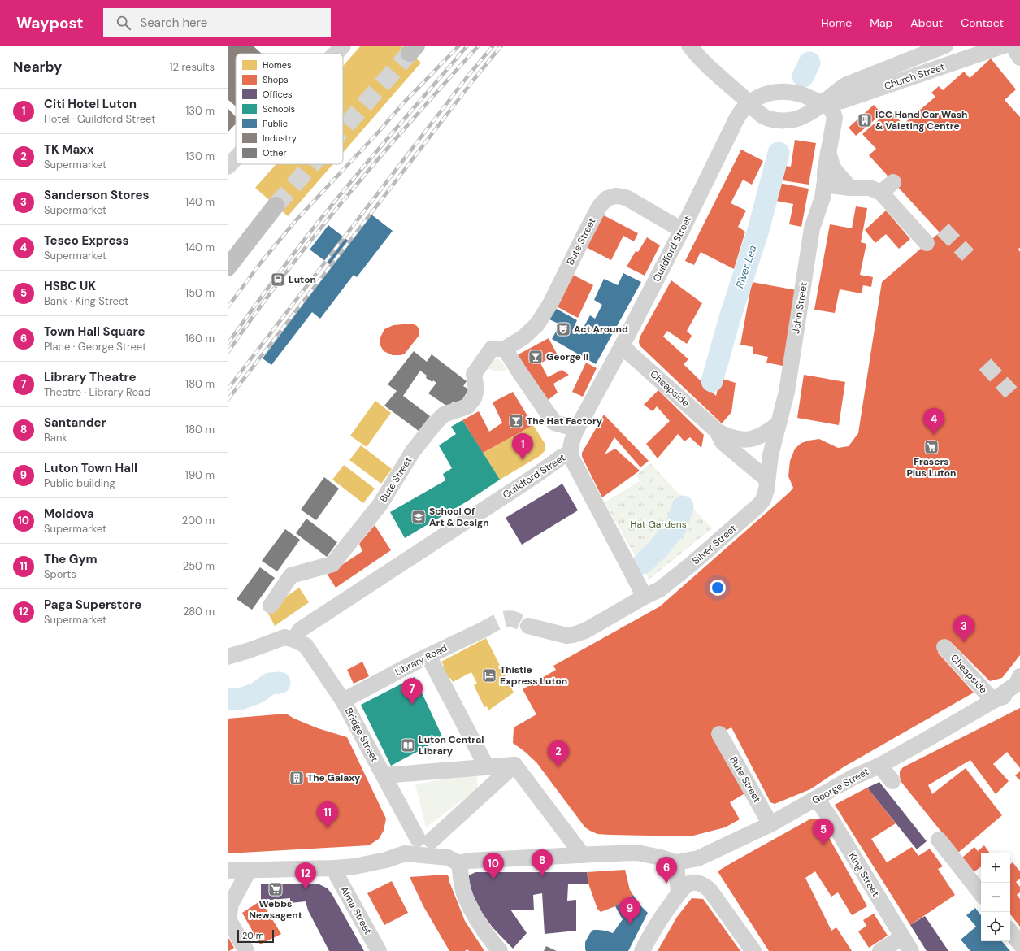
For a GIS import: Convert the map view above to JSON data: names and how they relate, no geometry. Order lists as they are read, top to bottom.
{
  "streets": {
    "street": [
      "Church Street",
      "Bute Street",
      "Guildford Street",
      "John Street",
      "Cheapside",
      "Silver Street",
      "Library Road",
      "Bridge Street",
      "George Street",
      "King Street",
      "Alma Street"
    ]
  },
  "crossings": [
    ["Church Street", "Guildford Street"],
    ["Church Street", "John Street"],
    ["Bute Street", "Guildford Street"],
    ["Bute Street", "George Street"],
    ["Guildford Street", "Cheapside"],
    ["Guildford Street", "Bridge Street"],
    ["John Street", "Silver Street"],
    ["Cheapside", "George Street"],
    ["Library Road", "Bridge Street"],
    ["George Street", "King Street"]
  ],
  "water": ["River Lea"],
  "parks": ["Hat Gardens"],
  "places": {
    "building": ["ICC Hand Car Wash & Valeting Centre", "The Galaxy"],
    "station": ["Luton"],
    "theatre": ["Act Around"],
    "bar": ["George II", "The Hat Factory"],
    "supermarket": ["Frasers Plus Luton", "Webbs Newsagent"],
    "school or university": ["School Of Art & Design"],
    "hotel": ["Thistle Express Luton"],
    "library": ["Luton Central Library"]
  },
  "legend": [
    "Homes",
    "Shops",
    "Offices",
    "Schools",
    "Public",
    "Industry",
    "Other"
  ],
  "scale_bar": "20 m",
  "page": {
    "header": "Waypost",
    "search": "Search here",
    "nav": [
      "Home",
      "Map",
      "About",
      "Contact"
    ],
    "heading": ["Nearby", "12 results"],
    "list": [
      {
        "mark": "1",
        "name": "Citi Hotel Luton",
        "note": "Hotel · Guildford Street",
        "value": "130 m"
      },
      {
        "mark": "2",
        "name": "TK Maxx",
        "note": "Supermarket",
        "value": "130 m"
      },
      {
        "mark": "3",
        "name": "Sanderson Stores",
        "note": "Supermarket",
        "value": "140 m"
      },
      {
        "mark": "4",
        "name": "Tesco Express",
        "note": "Supermarket",
        "value": "140 m"
      },
      {
        "mark": "5",
        "name": "HSBC UK",
        "note": "Bank · King Street",
        "value": "150 m"
      },
      {
        "mark": "6",
        "name": "Town Hall Square",
        "note": "Place · George Street",
        "value": "160 m"
      },
      {
        "mark": "7",
        "name": "Library Theatre",
        "note": "Theatre · Library Road",
        "value": "180 m"
      },
      {
        "mark": "8",
        "name": "Santander",
        "note": "Bank",
        "value": "180 m"
      },
      {
        "mark": "9",
        "name": "Luton Town Hall",
        "note": "Public building",
        "value": "190 m"
      },
      {
        "mark": "10",
        "name": "Moldova",
        "note": "Supermarket",
        "value": "200 m"
      },
      {
        "mark": "11",
        "name": "The Gym",
        "note": "Sports",
        "value": "250 m"
      },
      {
        "mark": "12",
        "name": "Paga Superstore",
        "note": "Supermarket",
        "value": "280 m"
      }
    ],
    "pins": [
      "4",
      "1",
      "3",
      "7",
      "2",
      "11",
      "5",
      "8",
      "10",
      "6",
      "12",
      "9"
    ],
    "map_buttons": ["+", "−"],
    "scale": "20 m"
  }
}
